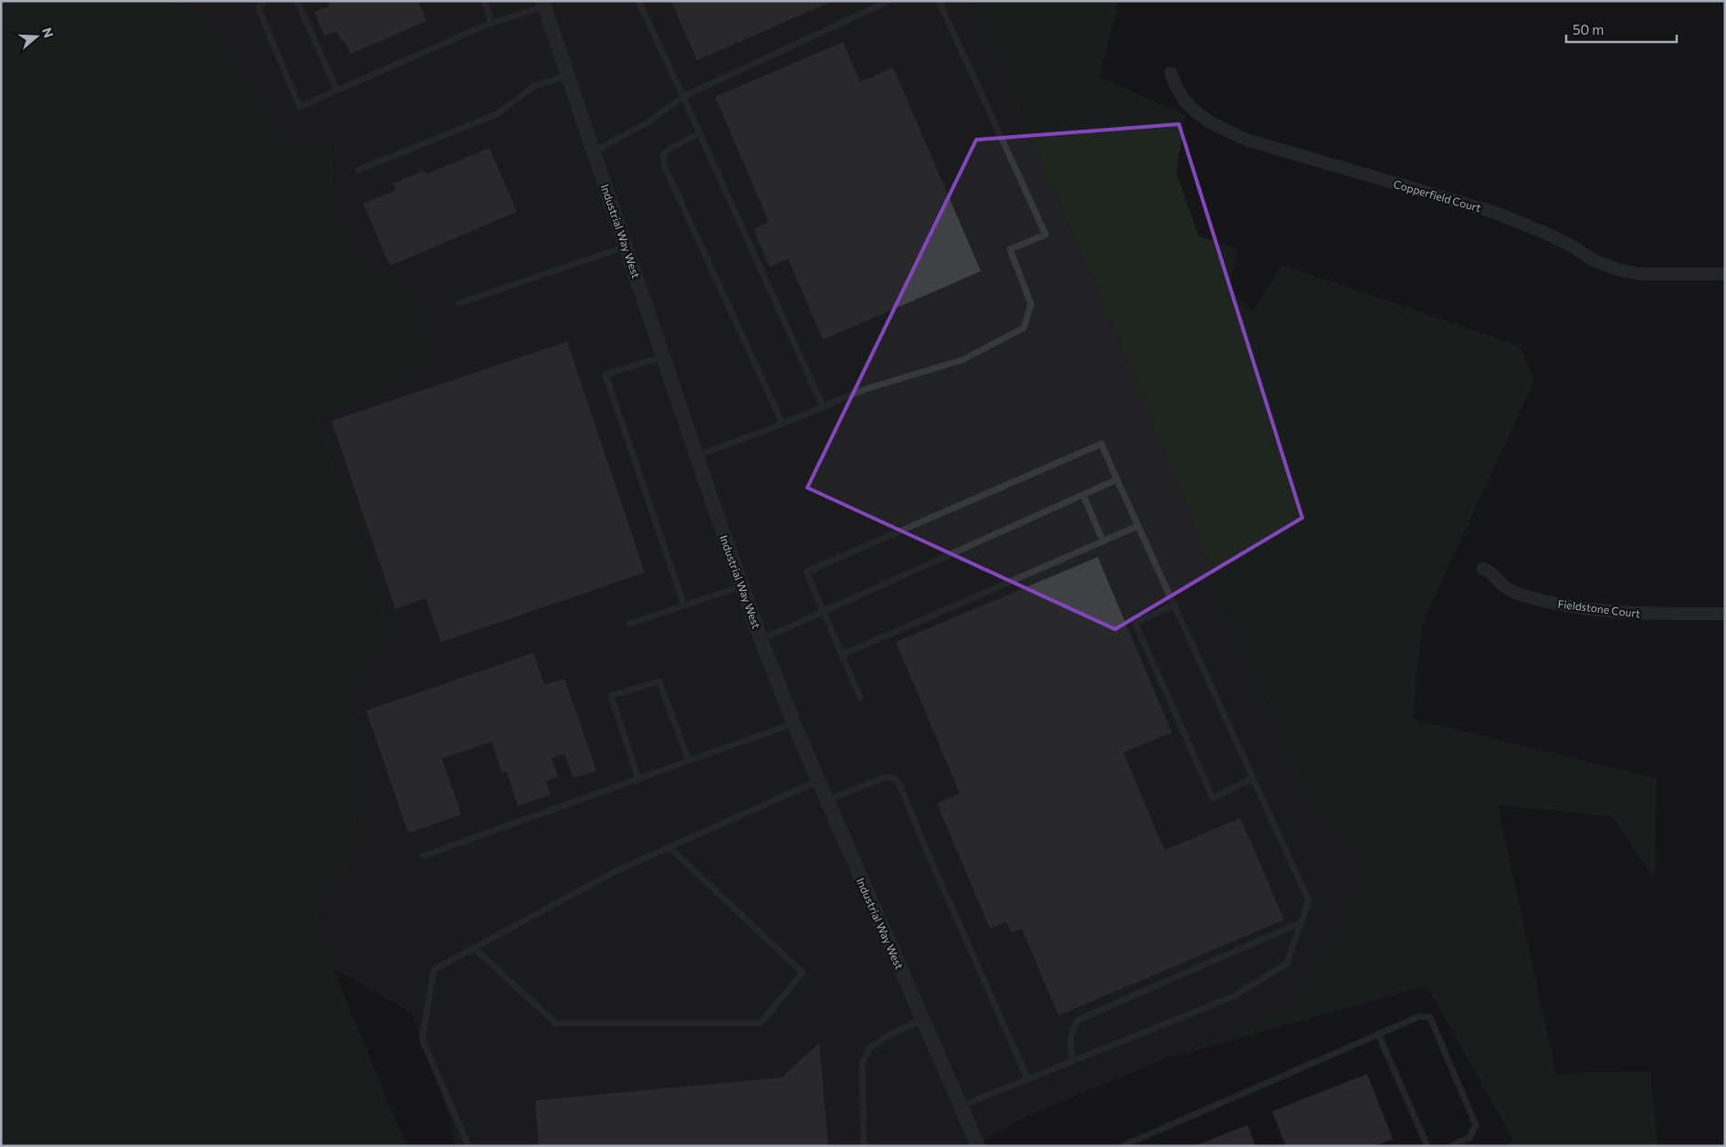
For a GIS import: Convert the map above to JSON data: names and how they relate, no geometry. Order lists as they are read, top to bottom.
{
  "streets": {
    "street": ["Copperfield Court", "Industrial Way West", "Fieldstone Court"]
  },
  "scale_bar": "50 m",
  "north": "right"
}
